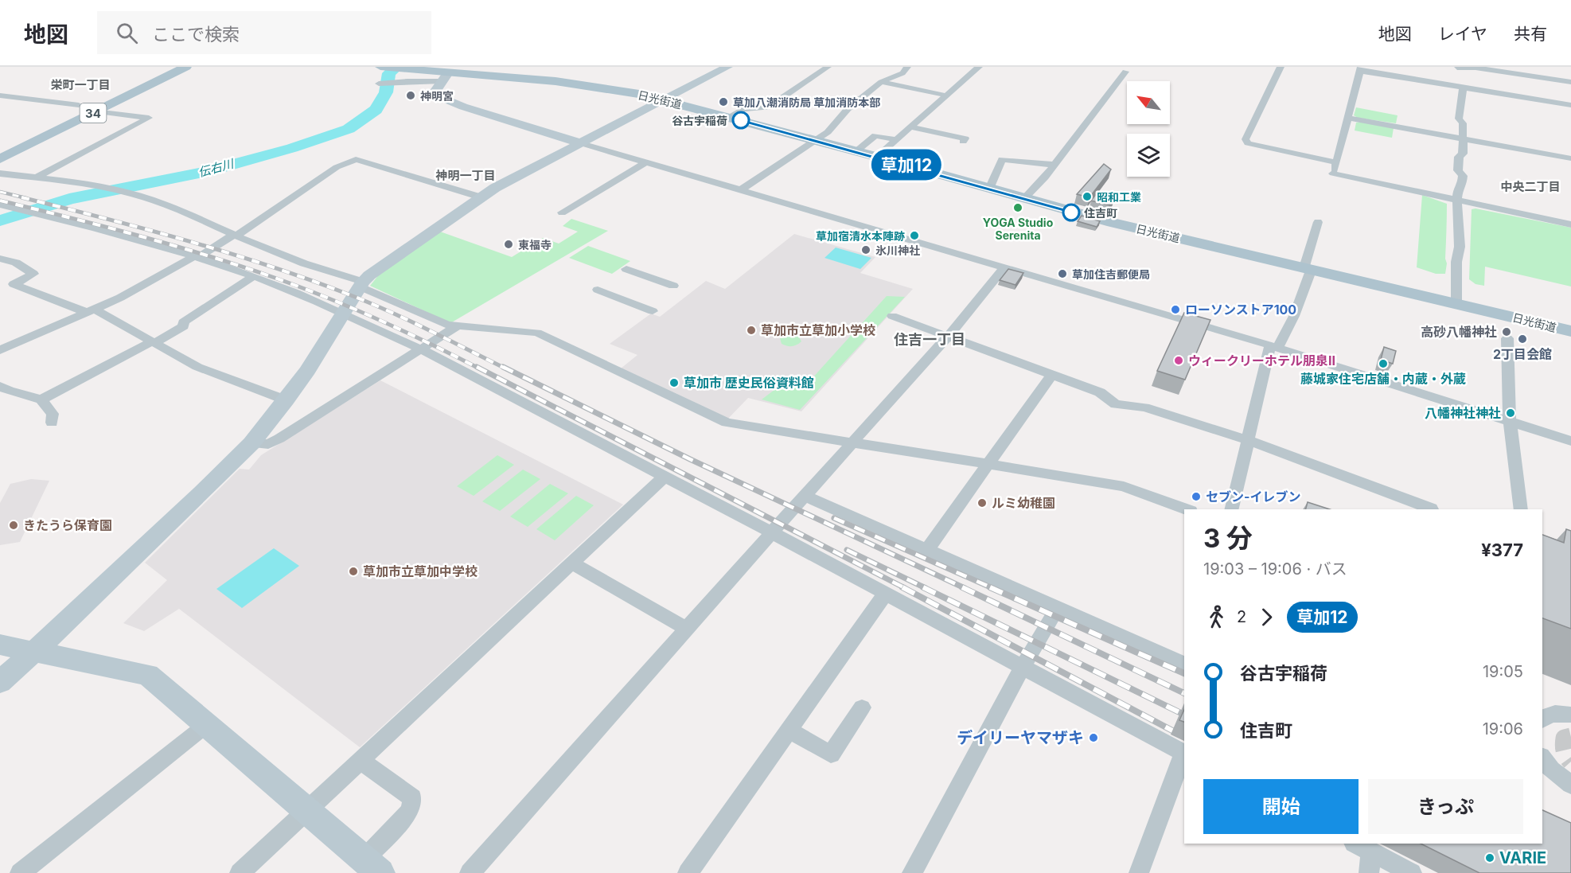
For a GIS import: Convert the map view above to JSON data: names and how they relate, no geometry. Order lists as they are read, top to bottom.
{
  "streets": {
    "main road": ["日光街道", "34"]
  },
  "districts": [
    "栄町一丁目",
    "神明一丁目",
    "中央二丁目",
    "住吉一丁目"
  ],
  "water": ["伝右川"],
  "places": [
    "神明宮",
    "草加八潮消防局 草加消防本部",
    "谷古宇稲荷",
    "昭和工業",
    "YOGA Studio Serenita",
    "住吉町",
    "草加宿清水本陣跡",
    "東福寺",
    "氷川神社",
    "草加住吉郵便局",
    "ローソンストア100",
    "草加市立草加小学校",
    "高砂八幡神社",
    "2丁目会館",
    "ウィークリーホテル朋泉II",
    "藤城家住宅店舗・内蔵・外蔵",
    "草加市 歴史民俗資料館",
    "八幡神社神社",
    "セブン-イレブン",
    "ルミ幼稚園",
    "きたうら保育園",
    "草加市立草加中学校",
    "デイリーヤマザキ",
    "VARIE"
  ],
  "lines": ["bus line 草加12"],
  "north": "top left",
  "page": {
    "header": "地図",
    "search": "ここで検索",
    "nav": ["地図", "レイヤ", "共有"],
    "on_map": "草加12",
    "heading": ["3 分", "19:03 – 19:06 · バス", "¥377"],
    "legs": ["2", "草加12"],
    "list": [
      {
        "name": "谷古宇稲荷",
        "value": "19:05"
      },
      {
        "name": "住吉町",
        "value": "19:06"
      }
    ],
    "buttons": ["開始", "きっぷ"]
  }
}
